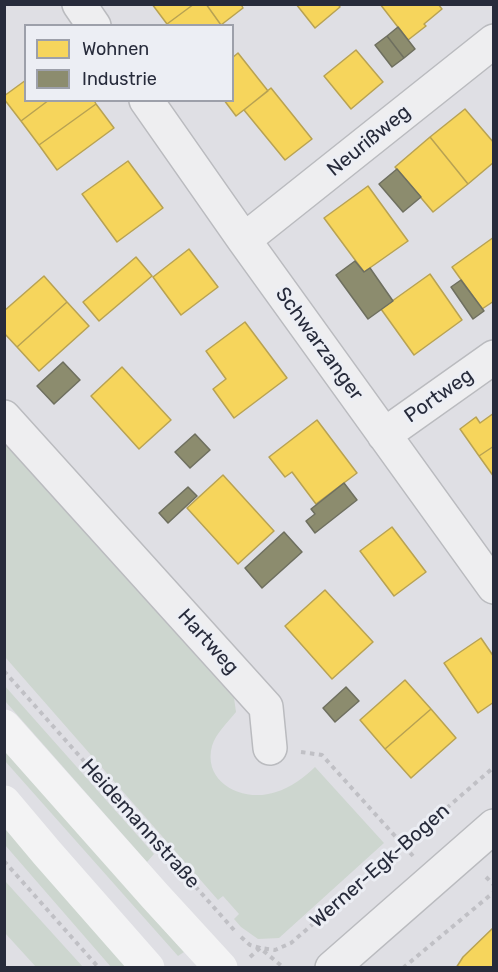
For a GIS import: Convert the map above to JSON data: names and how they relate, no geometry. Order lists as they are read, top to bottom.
{
  "streets": {
    "main road": ["Heidemannstraße"],
    "street": [
      "Neurißweg",
      "Schwarzanger",
      "Portweg",
      "Hartweg"
    ],
    "path": ["Werner-Egk-Bogen"]
  },
  "crossings": [
    ["Neurißweg", "Schwarzanger"],
    ["Schwarzanger", "Portweg"],
    ["Heidemannstraße", "Werner-Egk-Bogen"]
  ],
  "legend": ["Wohnen", "Industrie"]
}
